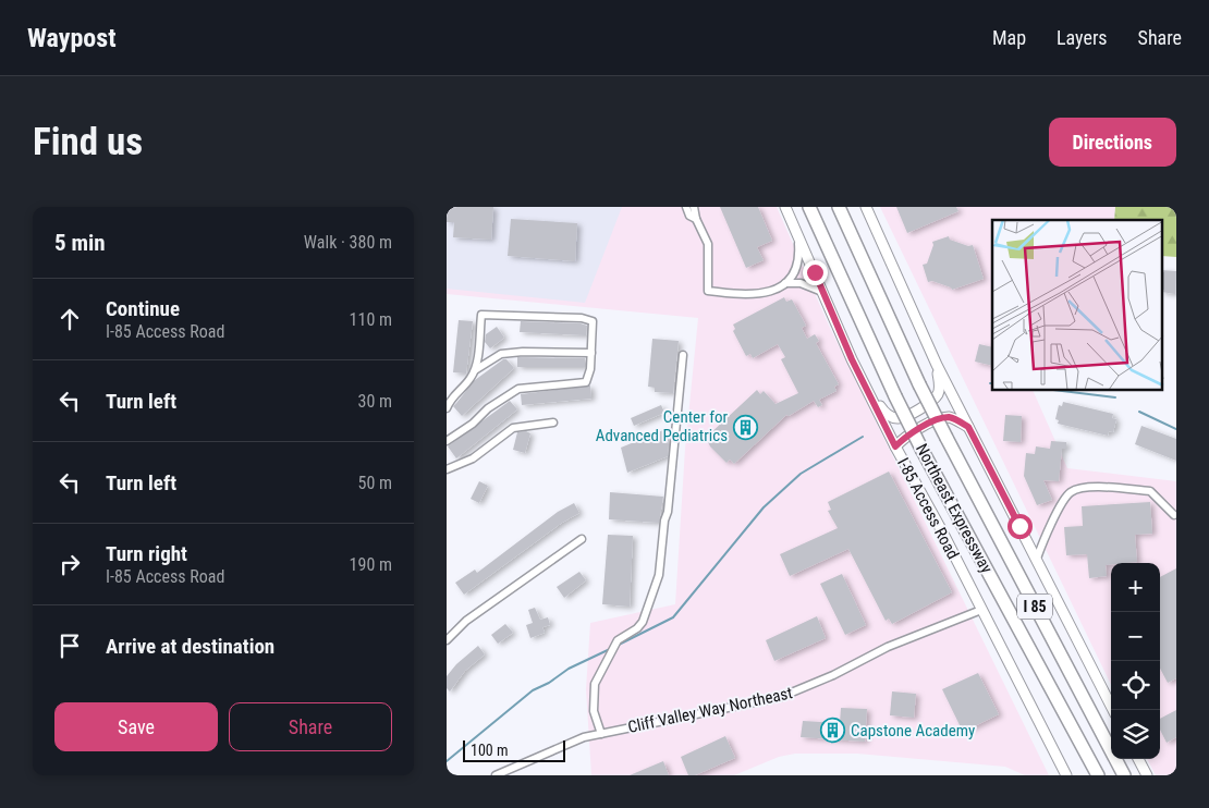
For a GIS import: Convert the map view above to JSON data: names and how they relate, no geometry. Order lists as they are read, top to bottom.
{
  "streets": {
    "highway": ["Northeast Expressway", "I 85"],
    "main road": ["I-85 Access Road"],
    "street": ["Cliff Valley Way Northeast"]
  },
  "crossings": [
    ["I-85 Access Road", "Cliff Valley Way Northeast"]
  ],
  "places": {
    "building": ["Center for Advanced Pediatrics", "Capstone Academy"]
  },
  "scale_bar": "100 m",
  "page": {
    "header": "Waypost",
    "nav": ["Map", "Layers", "Share"],
    "buttons": [
      "Directions",
      ["Save", "Share"]
    ],
    "title": "Find us",
    "heading": ["5 min", "Walk · 380 m"],
    "list": [
      ["Continue", "I-85 Access Road", "110 m"],
      ["Turn left", "30 m"],
      ["Turn left", "50 m"],
      ["Turn right", "I-85 Access Road", "190 m"],
      "Arrive at destination"
    ],
    "map_buttons": ["+", "−"],
    "scale": "100 m"
  }
}
